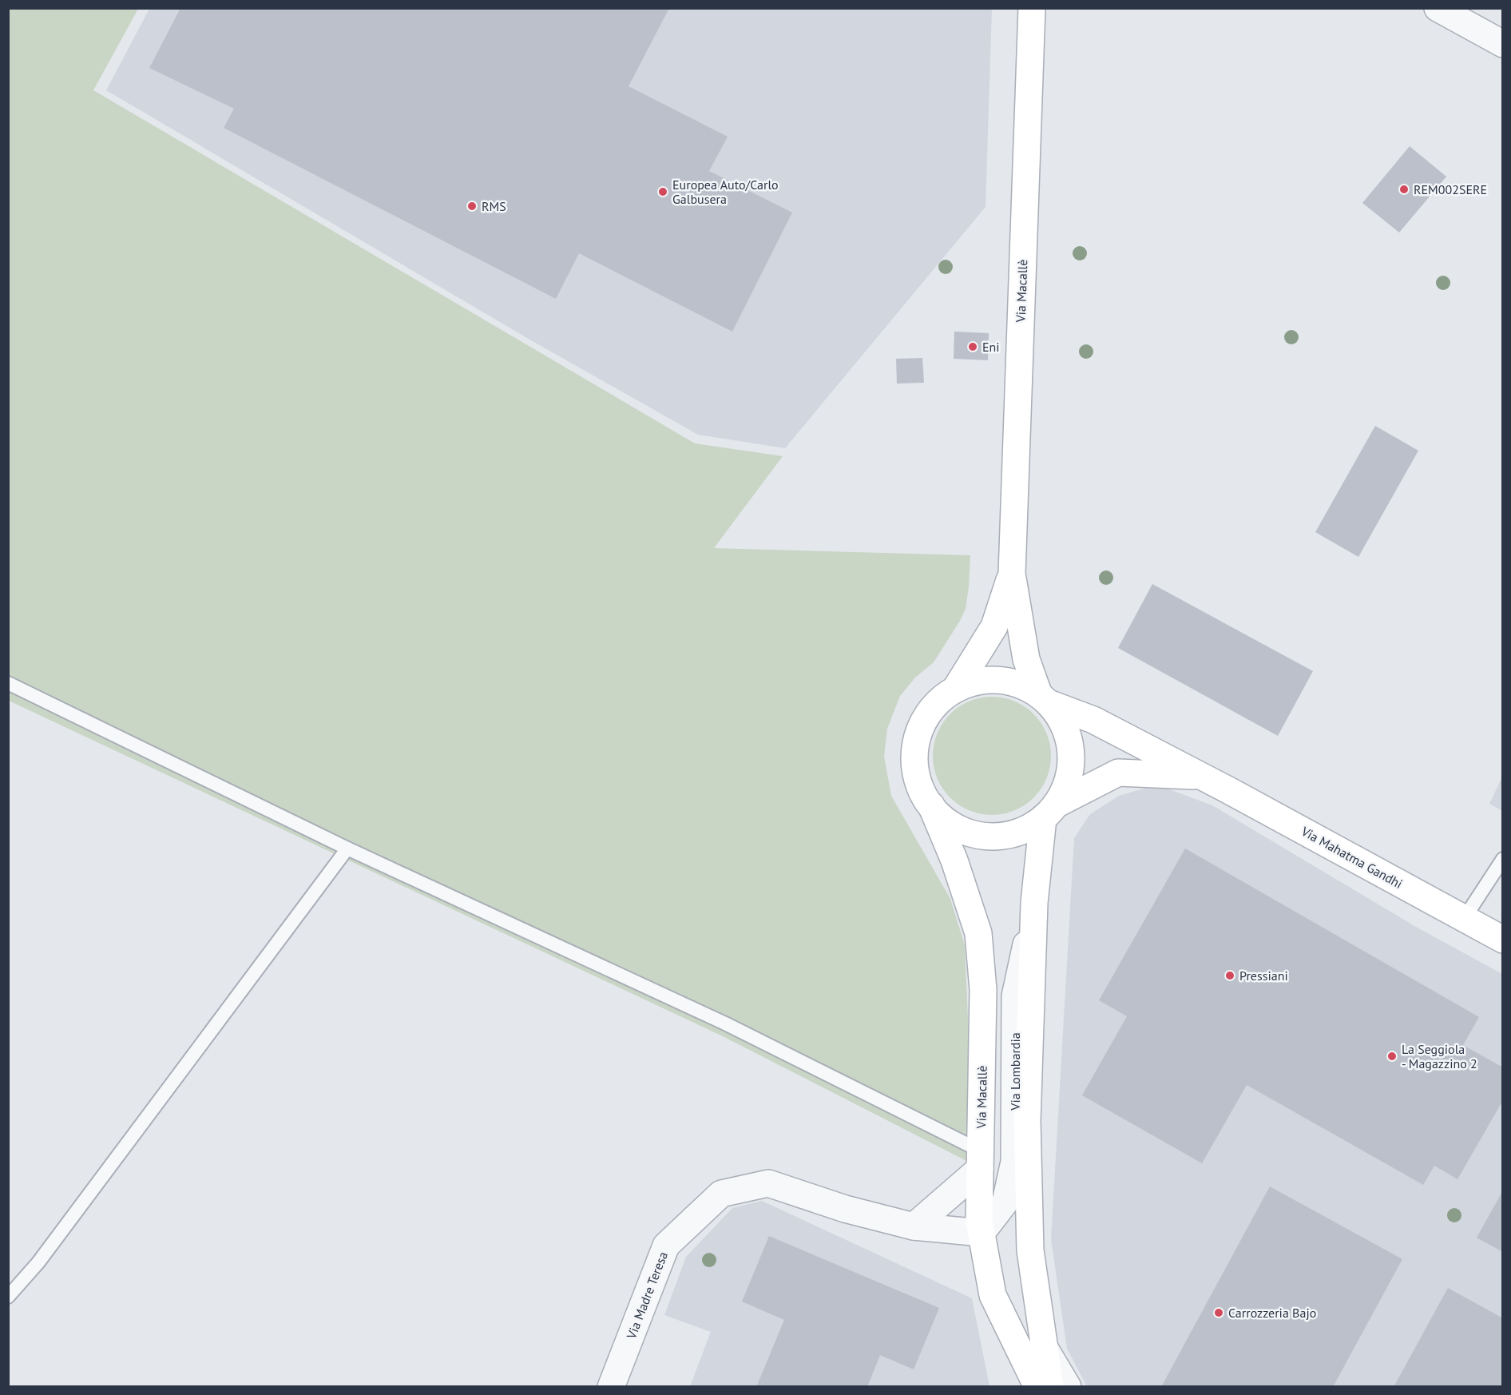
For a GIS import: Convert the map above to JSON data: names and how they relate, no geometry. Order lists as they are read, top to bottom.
{
  "streets": {
    "street": [
      "Via Macallè",
      "Via Mahatma Gandhi",
      "Via Lombardia",
      "Via Madre Teresa"
    ]
  },
  "crossings": [
    ["Via Macallè", "Via Mahatma Gandhi"],
    ["Via Macallè", "Via Lombardia"],
    ["Via Macallè", "Via Madre Teresa"],
    ["Via Lombardia", "Via Madre Teresa"]
  ],
  "places": [
    "REM002SERE",
    "Europea Auto/Carlo Galbusera",
    "RMS",
    "Eni",
    "Pressiani",
    "La Seggiola - Magazzino 2",
    "Carrozzeria Bajo"
  ]
}
